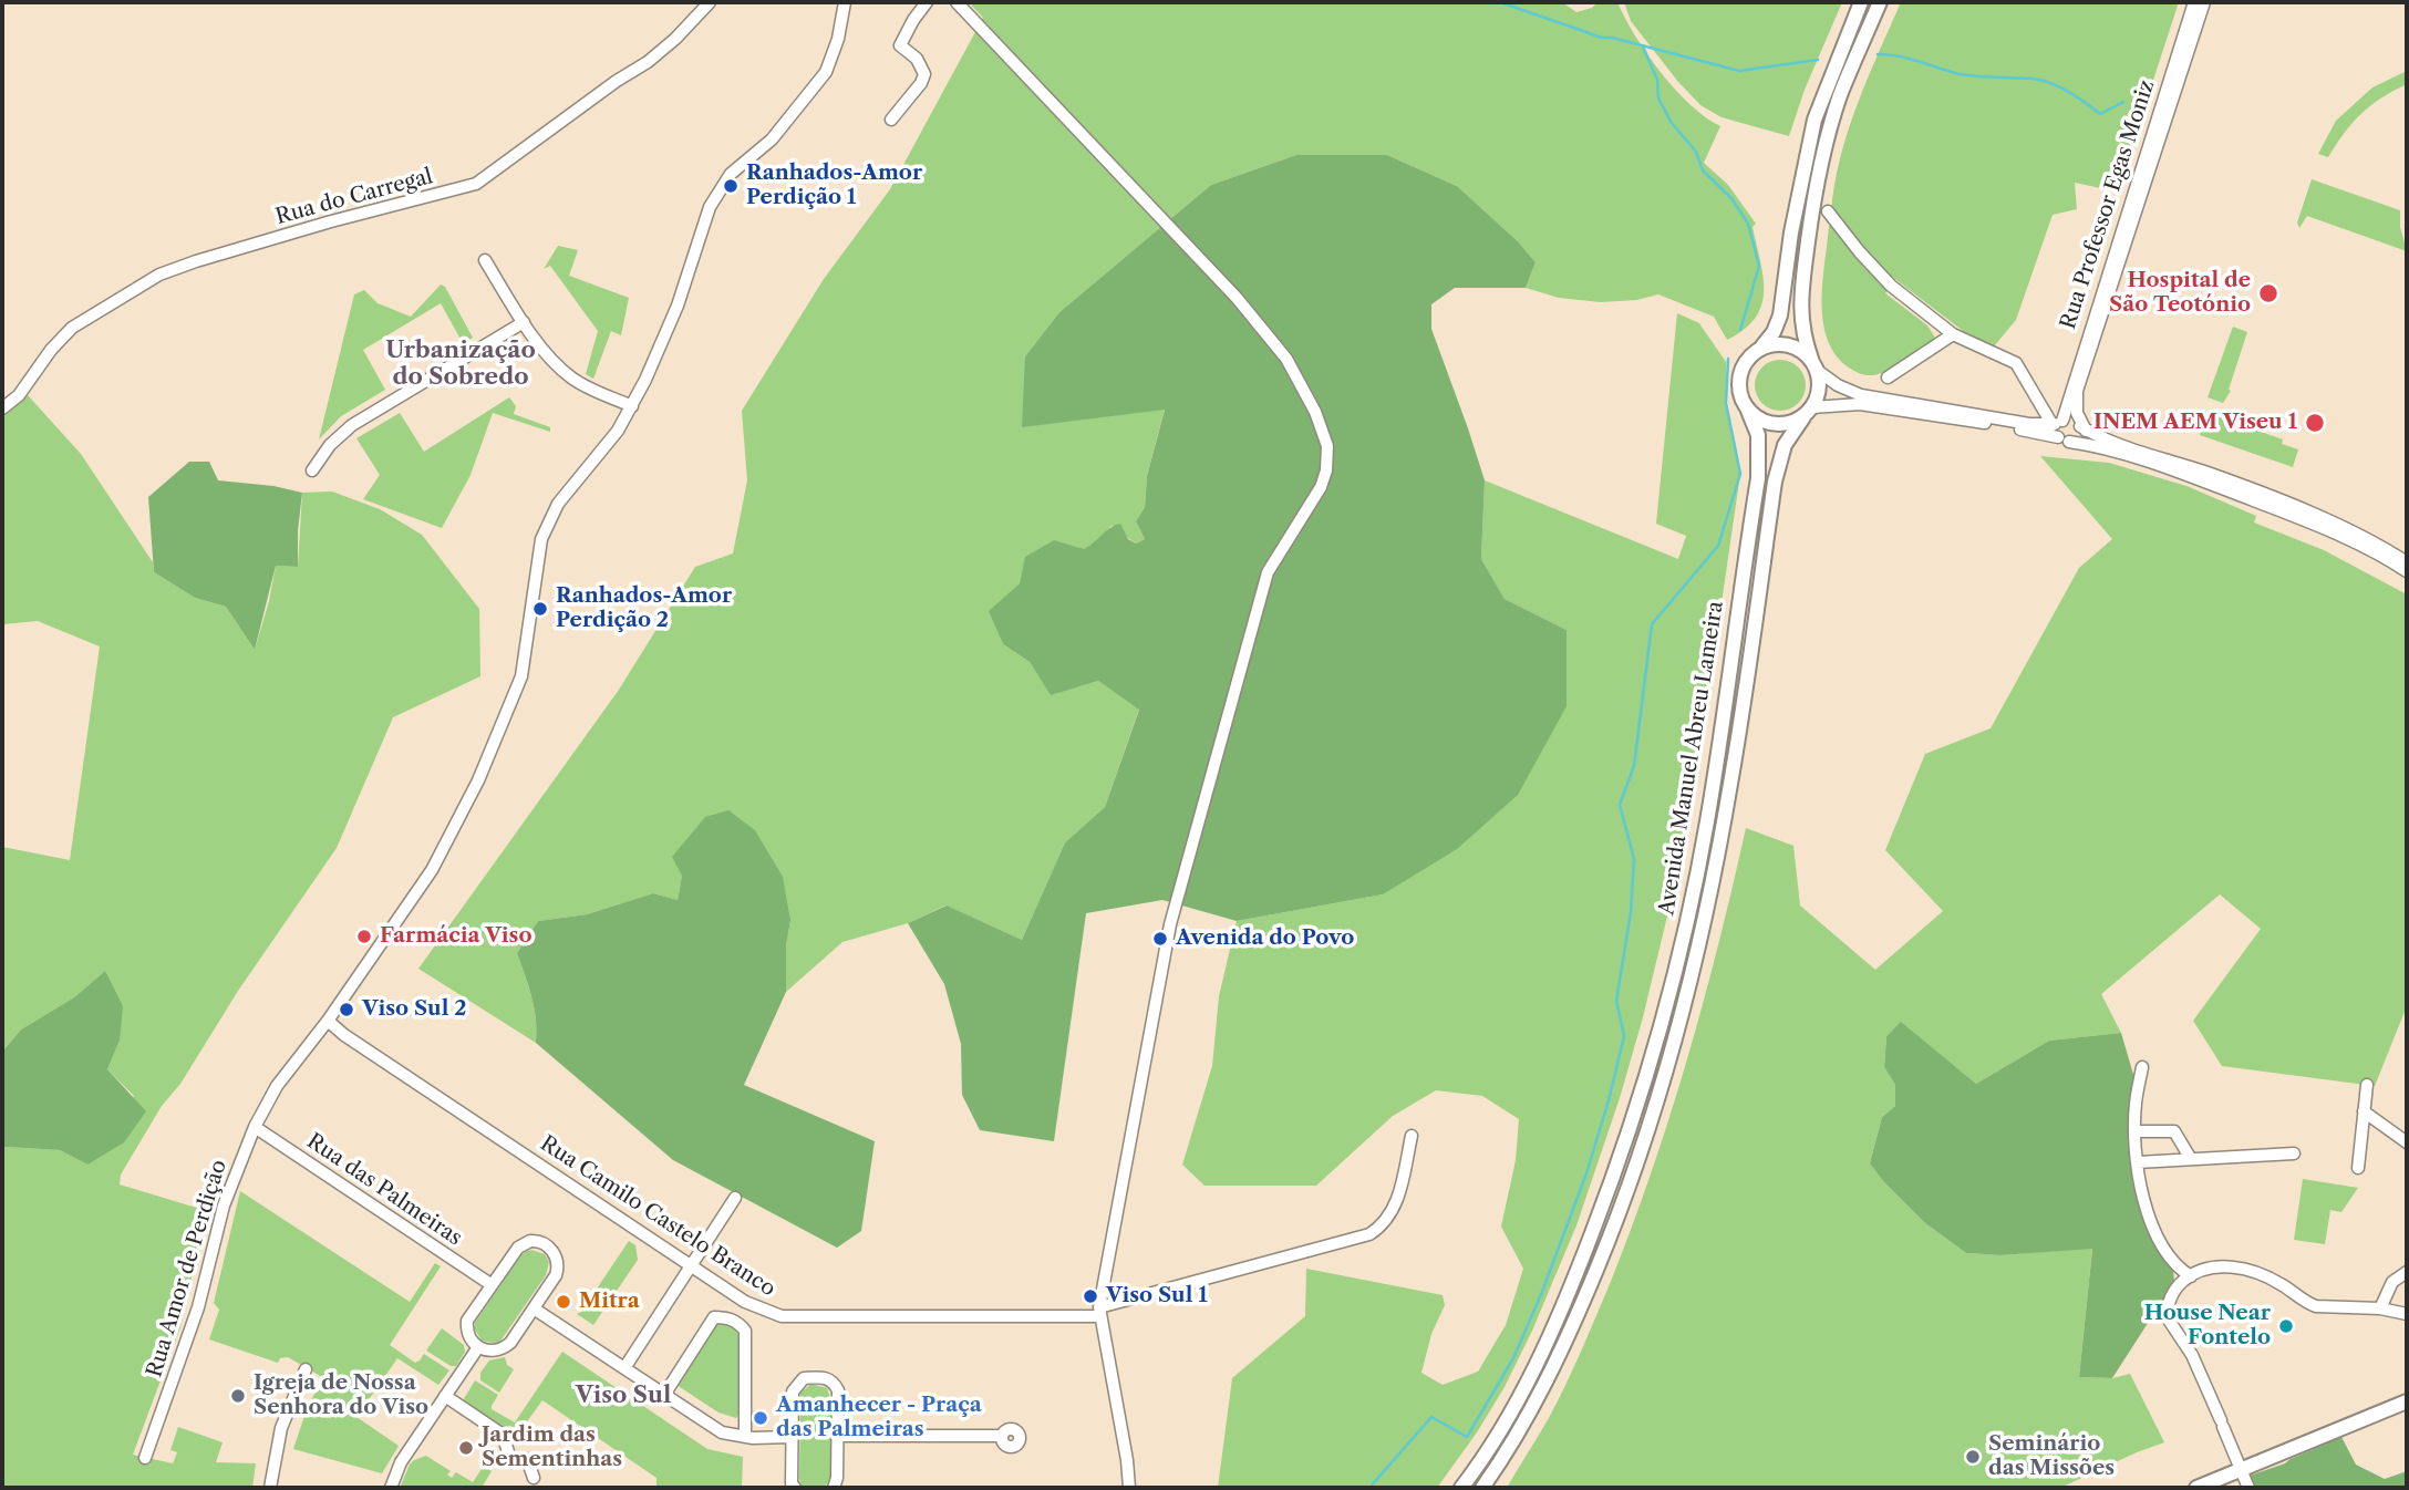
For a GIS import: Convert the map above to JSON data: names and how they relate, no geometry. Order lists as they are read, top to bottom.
{
  "streets": {
    "main road": ["Avenida Manuel Abreu Lameira"],
    "street": [
      "Rua do Carregal",
      "Rua Professor Egas Moniz",
      "Rua das Palmeiras",
      "Rua Camilo Castelo Branco",
      "Rua Amor de Perdição"
    ]
  },
  "crossings": [
    ["Rua das Palmeiras", "Rua Amor de Perdição"],
    ["Rua Camilo Castelo Branco", "Rua Amor de Perdição"]
  ],
  "districts": ["Urbanização do Sobredo", "Viso Sul"],
  "places": [
    "Ranhados-Amor Perdição 1",
    "Hospital de São Teotónio",
    "INEM AEM Viseu 1",
    "Ranhados-Amor Perdição 2",
    "Farmácia Viso",
    "Avenida do Povo",
    "Viso Sul 2",
    "Viso Sul 1",
    "Mitra",
    "House Near Fontelo",
    "Igreja de Nossa Senhora do Viso",
    "Amanhecer - Praça das Palmeiras",
    "Jardim das Sementinhas",
    "Seminário das Missões"
  ]
}
